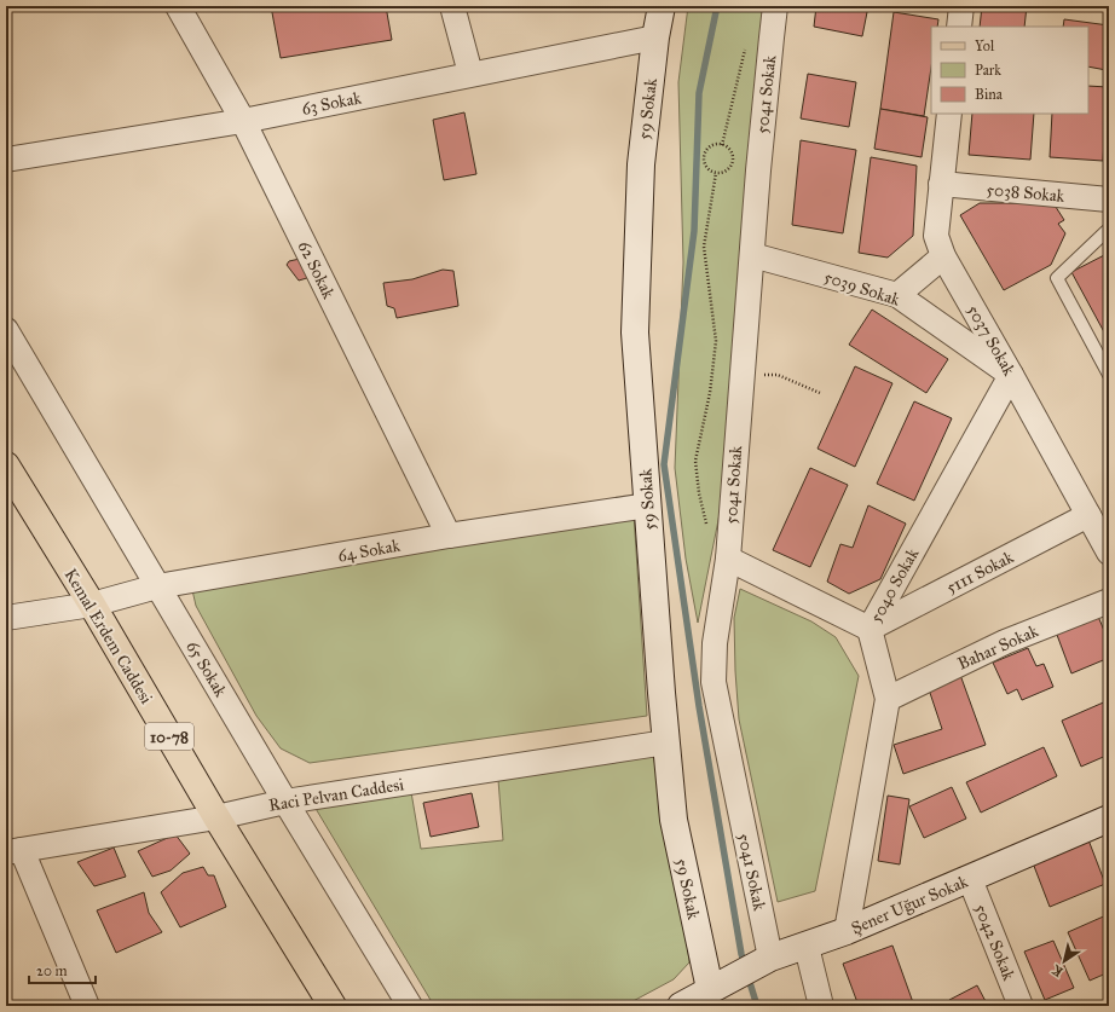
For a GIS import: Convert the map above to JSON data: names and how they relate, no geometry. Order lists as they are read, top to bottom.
{
  "streets": {
    "main road": ["Kemal Erdem Caddesi", "10-78"],
    "street": [
      "5041 Sokak",
      "63 Sokak",
      "59 Sokak",
      "5038 Sokak",
      "62 Sokak",
      "5039 Sokak",
      "5037 Sokak",
      "64 Sokak",
      "5111 Sokak",
      "5040 Sokak",
      "Bahar Sokak",
      "65 Sokak",
      "Raci Pelvan Caddesi",
      "Şener Uğur Sokak",
      "5042 Sokak"
    ]
  },
  "crossings": [
    ["5041 Sokak", "5039 Sokak"],
    ["5041 Sokak", "Şener Uğur Sokak"],
    ["63 Sokak", "59 Sokak"],
    ["63 Sokak", "62 Sokak"],
    ["59 Sokak", "64 Sokak"],
    ["59 Sokak", "Raci Pelvan Caddesi"],
    ["59 Sokak", "Şener Uğur Sokak"],
    ["5038 Sokak", "5037 Sokak"],
    ["62 Sokak", "64 Sokak"],
    ["5039 Sokak", "5037 Sokak"],
    ["5039 Sokak", "5040 Sokak"],
    ["5037 Sokak", "5111 Sokak"],
    ["5037 Sokak", "5040 Sokak"],
    ["64 Sokak", "Kemal Erdem Caddesi"],
    ["64 Sokak", "65 Sokak"],
    ["5111 Sokak", "5040 Sokak"],
    ["5040 Sokak", "Bahar Sokak"],
    ["5040 Sokak", "Şener Uğur Sokak"],
    ["Kemal Erdem Caddesi", "Raci Pelvan Caddesi"],
    ["65 Sokak", "Raci Pelvan Caddesi"],
    ["Şener Uğur Sokak", "5042 Sokak"]
  ],
  "legend": ["Yol", "Park", "Bina"],
  "scale_bar": "20 m",
  "north": "bottom left"
}
